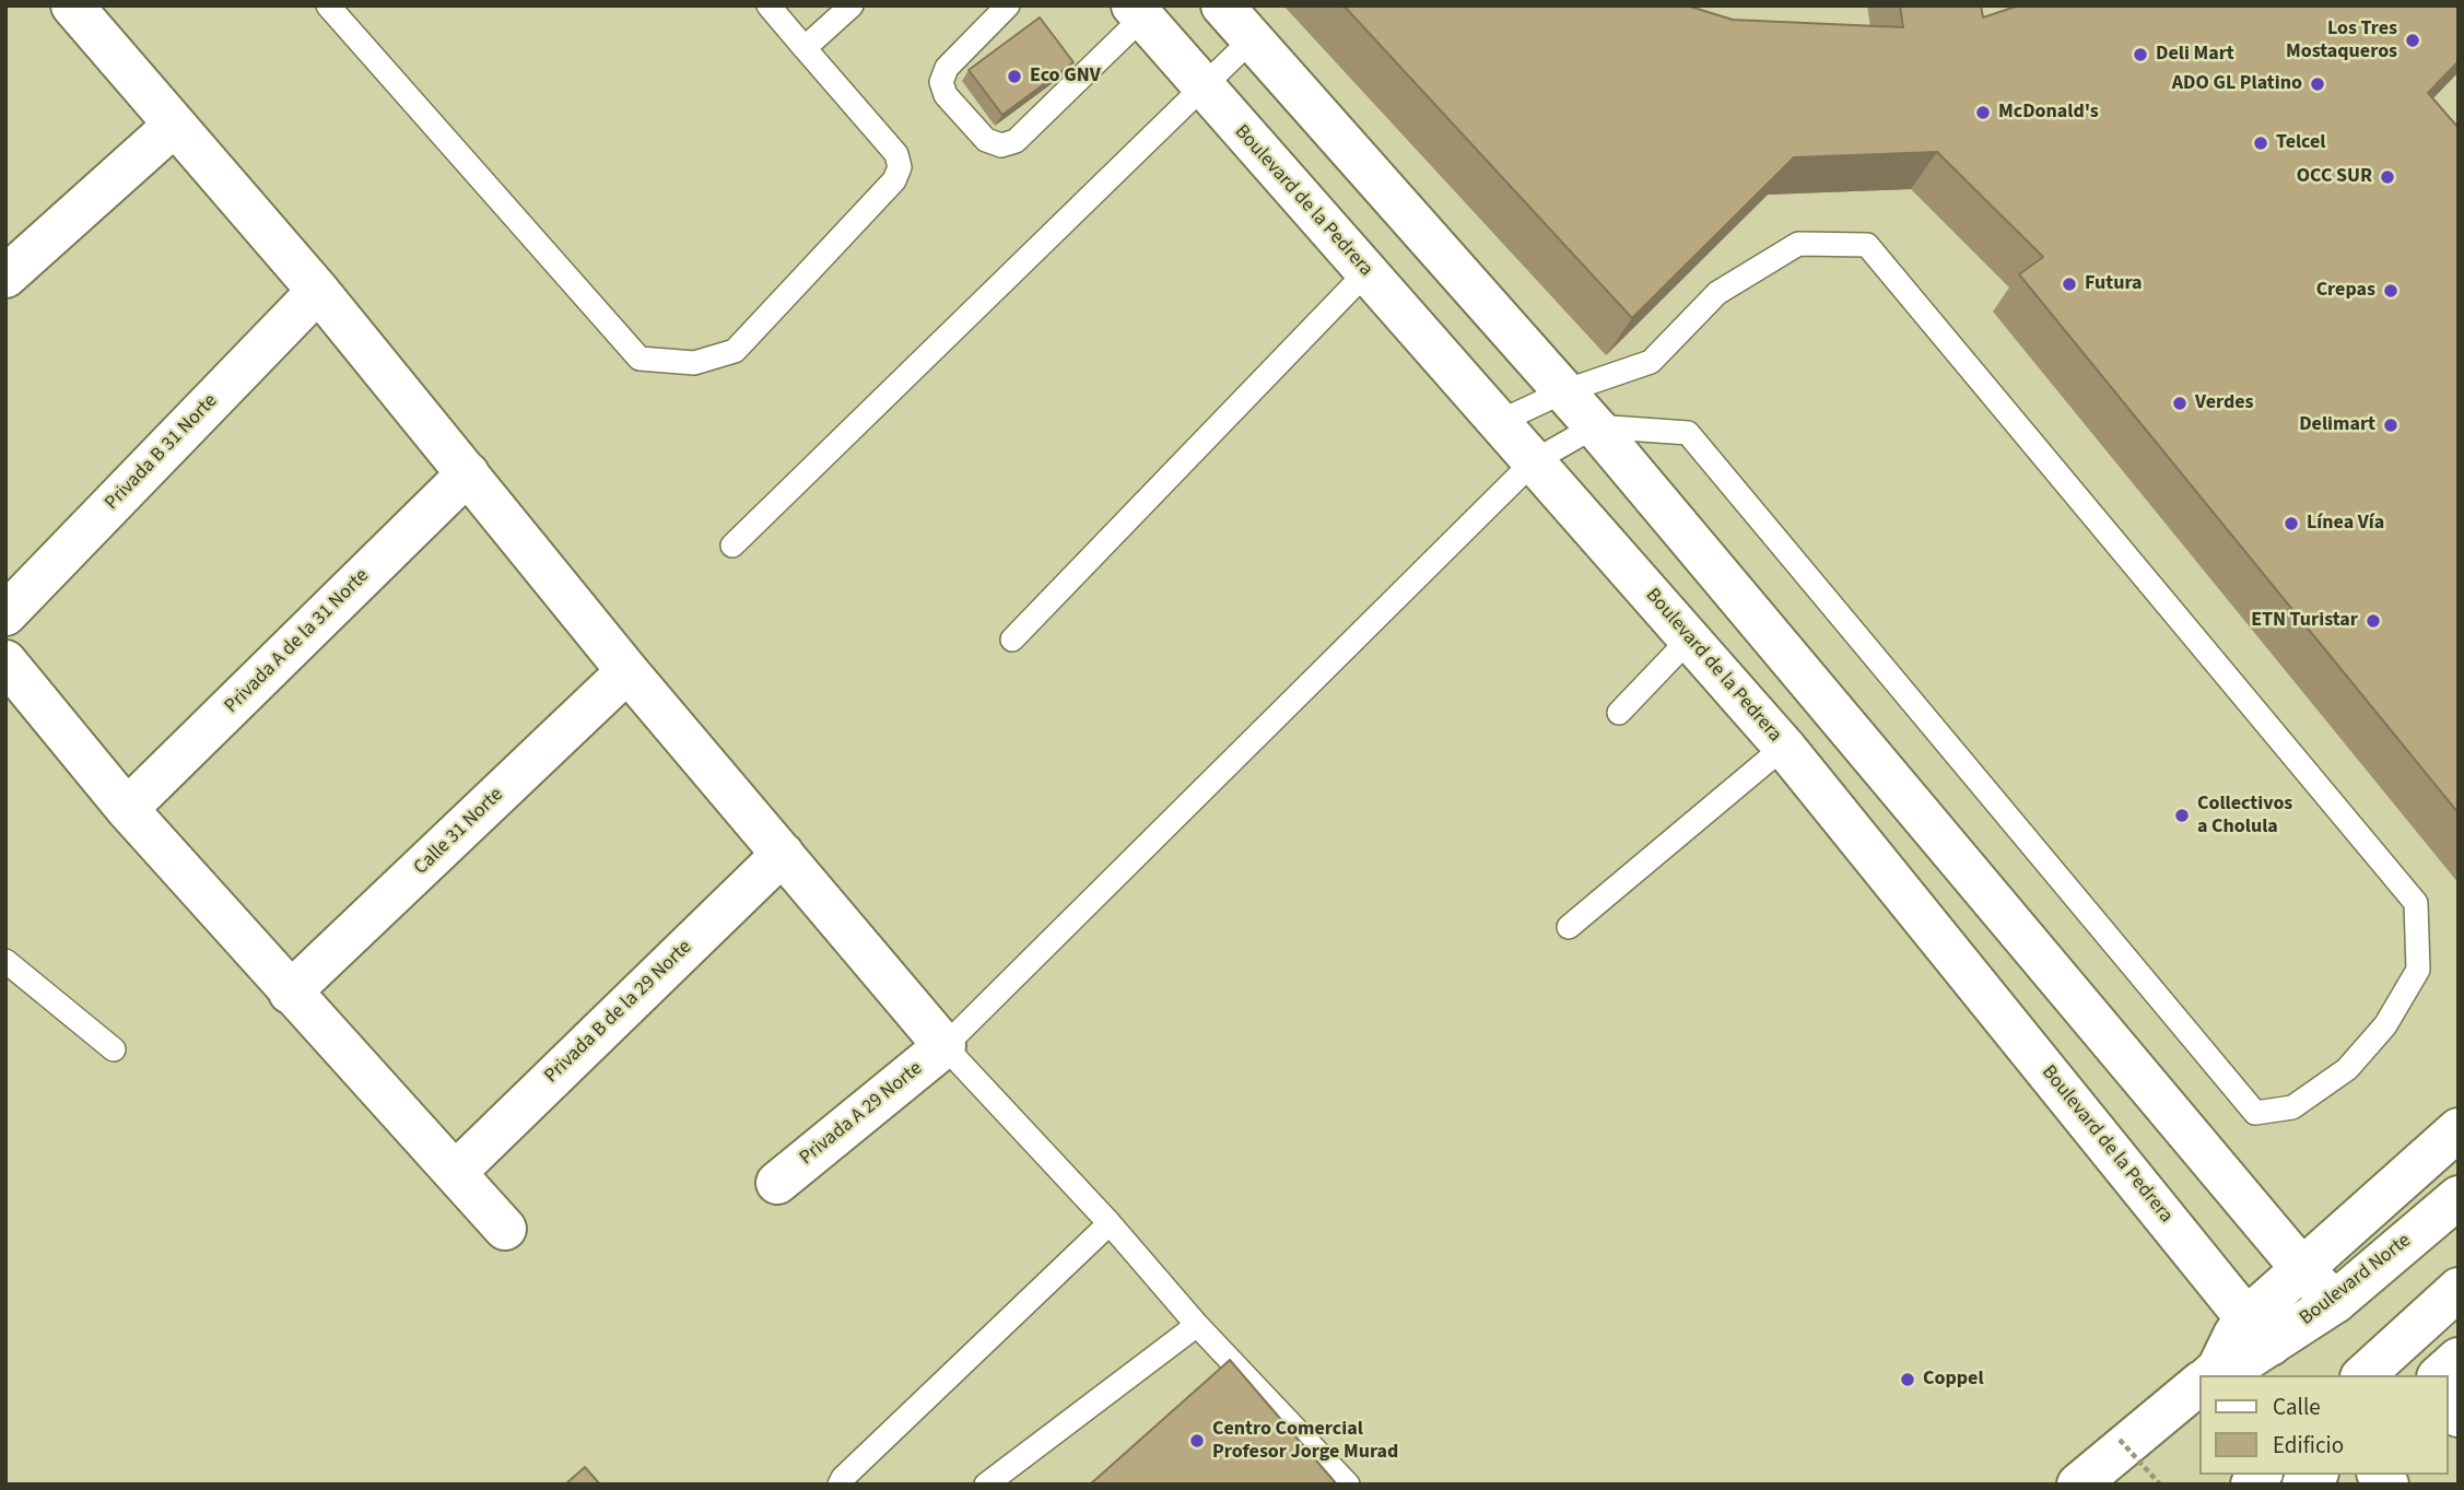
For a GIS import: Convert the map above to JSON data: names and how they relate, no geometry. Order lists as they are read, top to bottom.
{
  "streets": {
    "street": [
      "Boulevard de la Pedrera",
      "Privada B 31 Norte",
      "Privada A de la 31 Norte",
      "Calle 31 Norte",
      "Privada B de la 29 Norte",
      "Privada A 29 Norte",
      "Boulevard Norte"
    ]
  },
  "crossings": [
    ["Boulevard de la Pedrera", "Boulevard Norte"]
  ],
  "places": [
    "Los Tres Mostaqueros",
    "Deli Mart",
    "Eco GNV",
    "ADO GL Platino",
    "McDonald's",
    "Telcel",
    "OCC SUR",
    "Futura",
    "Crepas",
    "Verdes",
    "Delimart",
    "Línea Vía",
    "ETN Turistar",
    "Collectivos a Cholula",
    "Coppel",
    "Centro Comercial Profesor Jorge Murad"
  ],
  "legend": ["Calle", "Edificio"]
}
